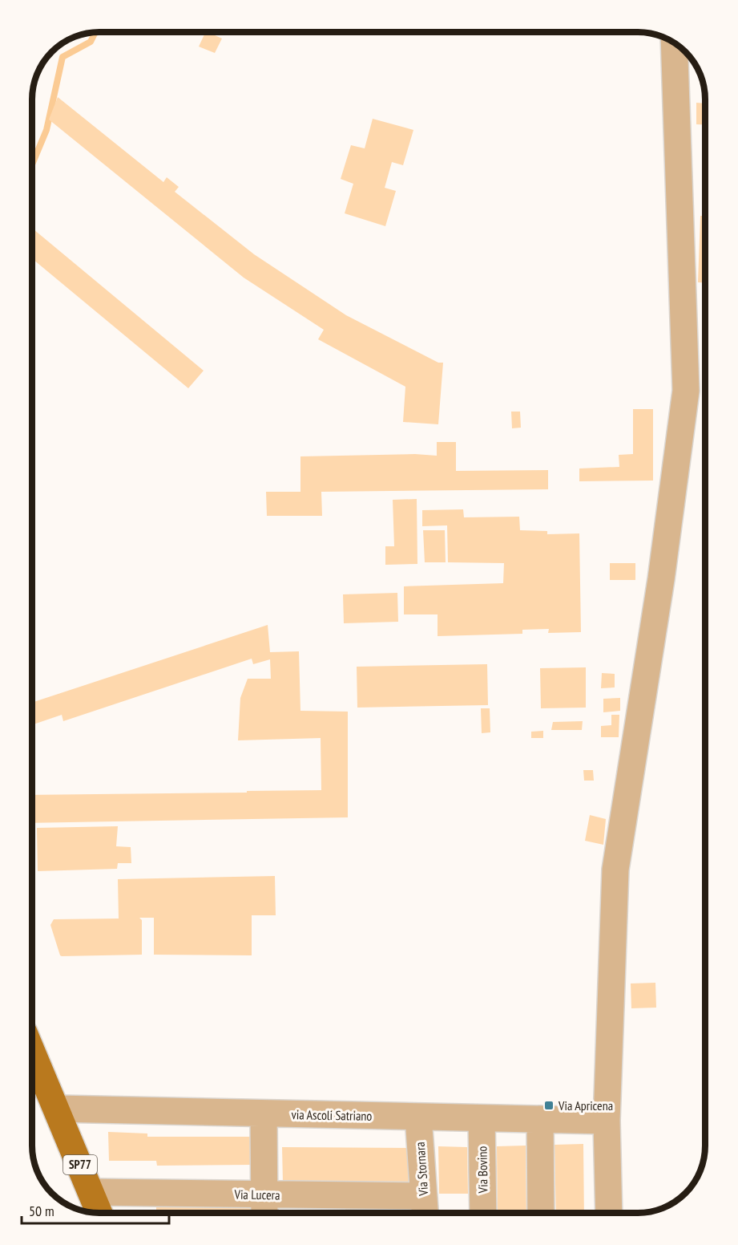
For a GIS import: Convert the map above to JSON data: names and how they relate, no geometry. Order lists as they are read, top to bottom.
{
  "streets": {
    "main road": ["SP77"],
    "street": [
      "via Ascoli Satriano",
      "Via Stornara",
      "Via Bovino",
      "Via Lucera"
    ]
  },
  "crossings": [
    ["via Ascoli Satriano", "SP77"],
    ["via Ascoli Satriano", "Via Stornara"],
    ["via Ascoli Satriano", "Via Bovino"],
    ["SP77", "Via Lucera"],
    ["Via Stornara", "Via Lucera"]
  ],
  "places": {
    "transit": ["Via Apricena"]
  },
  "scale_bar": "50 m"
}
